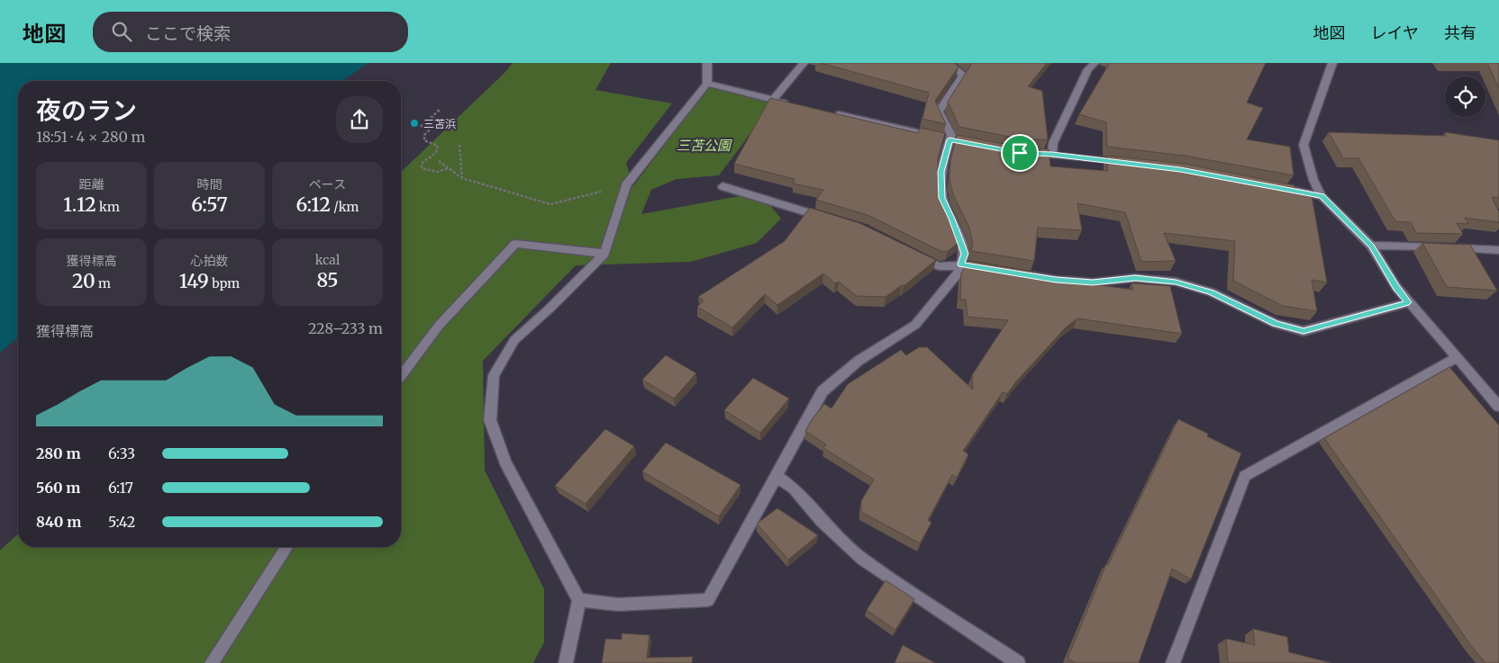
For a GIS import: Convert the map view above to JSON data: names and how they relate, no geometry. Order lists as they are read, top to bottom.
{
  "parks": ["三苫公園"],
  "places": ["三苫浜"],
  "page": {
    "header": "地図",
    "search": "ここで検索",
    "nav": ["地図", "レイヤ", "共有"],
    "heading": ["夜のラン", "18:51 · 4 × 280 m"],
    "stats": [
      ["距離", "1.12 km"],
      ["時間", "6:57"],
      ["ペース", "6:12 /km"],
      ["獲得標高", "20 m"],
      ["心拍数", "149 bpm"],
      ["kcal", "85"]
    ],
    "chart": ["獲得標高", "228–233 m"],
    "list": [
      {
        "name": "280 m",
        "note": "6:33"
      },
      {
        "name": "560 m",
        "note": "6:17"
      },
      {
        "name": "840 m",
        "note": "5:42"
      }
    ]
  }
}
